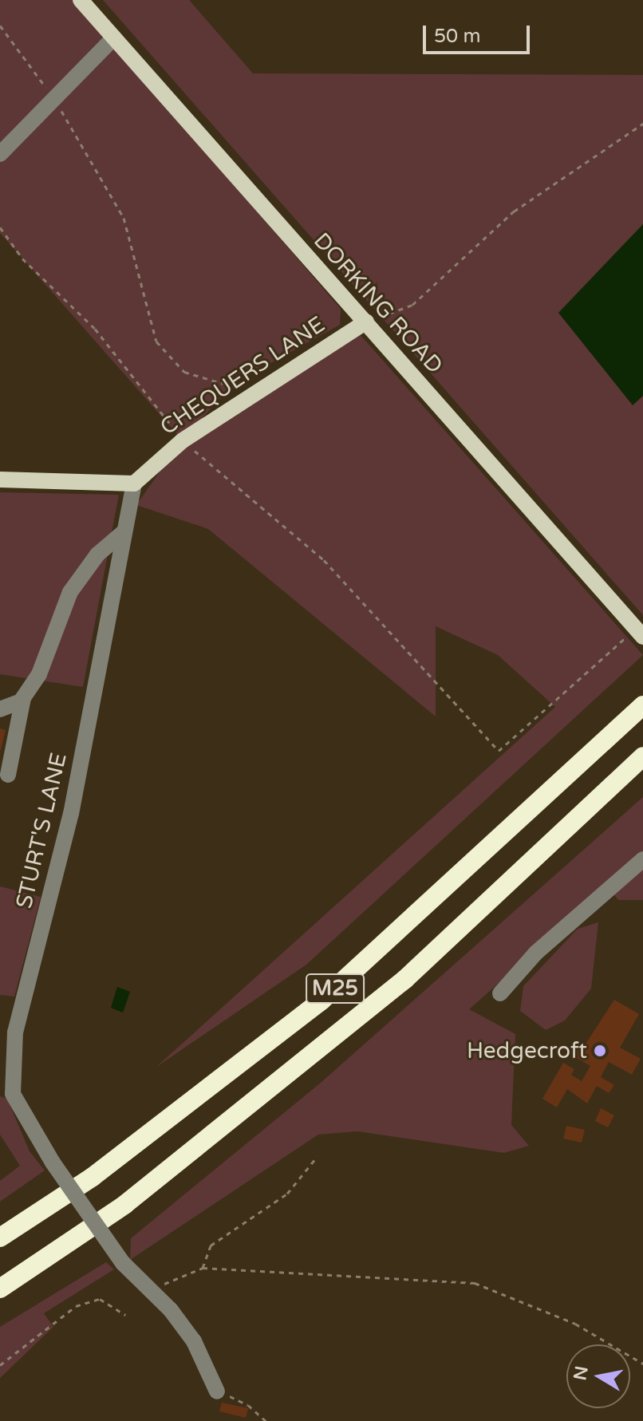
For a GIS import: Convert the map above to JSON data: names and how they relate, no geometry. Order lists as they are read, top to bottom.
{
  "streets": {
    "highway": ["M25"],
    "main road": ["DORKING ROAD", "CHEQUERS LANE"],
    "street": ["STURT'S LANE"]
  },
  "crossings": [
    ["DORKING ROAD", "CHEQUERS LANE"],
    ["CHEQUERS LANE", "STURT'S LANE"]
  ],
  "places": ["Hedgecroft"],
  "scale_bar": "50 m",
  "north": "left"
}
